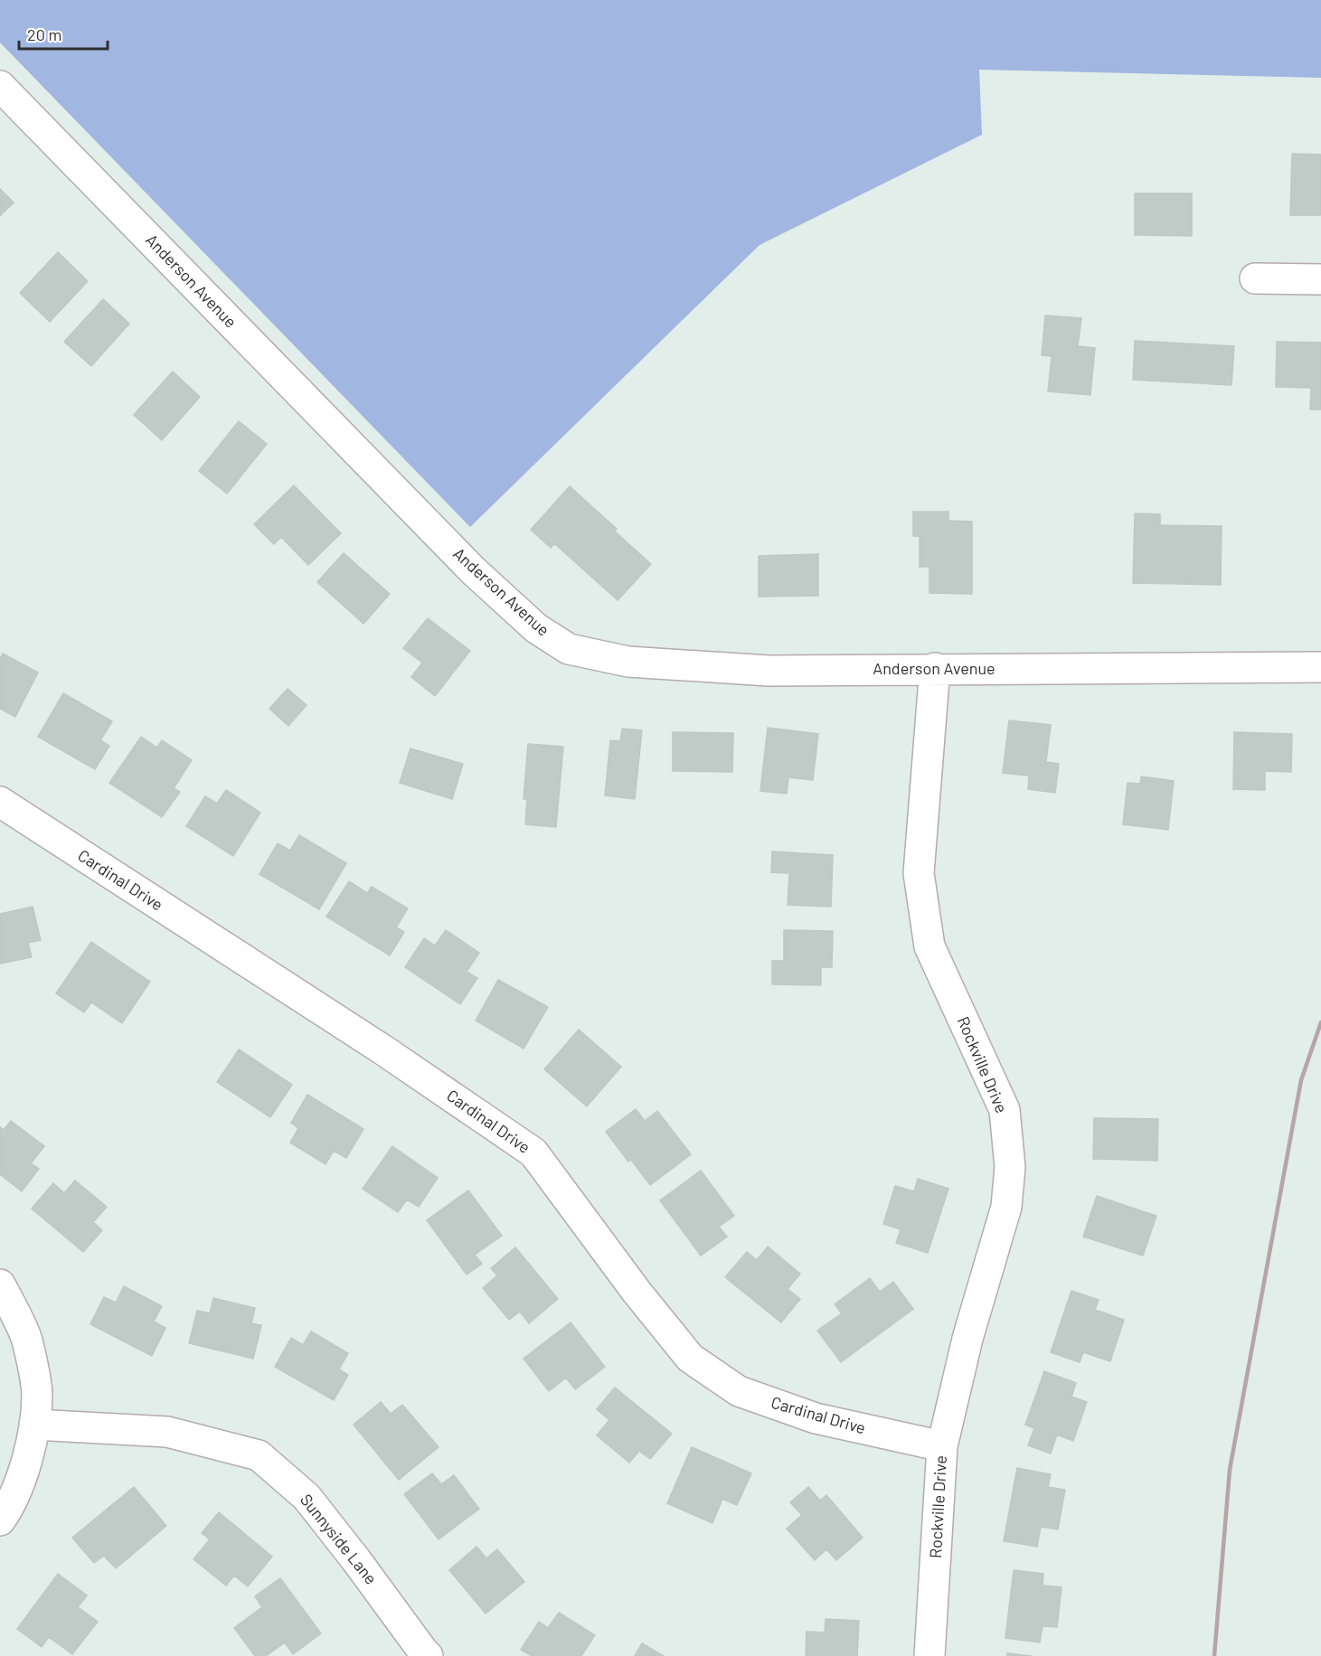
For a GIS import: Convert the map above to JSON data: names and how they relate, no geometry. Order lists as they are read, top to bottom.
{
  "streets": {
    "street": [
      "Anderson Avenue",
      "Cardinal Drive",
      "Rockville Drive",
      "Sunnyside Lane"
    ]
  },
  "crossings": [
    ["Anderson Avenue", "Rockville Drive"],
    ["Cardinal Drive", "Rockville Drive"]
  ],
  "scale_bar": "20 m"
}
